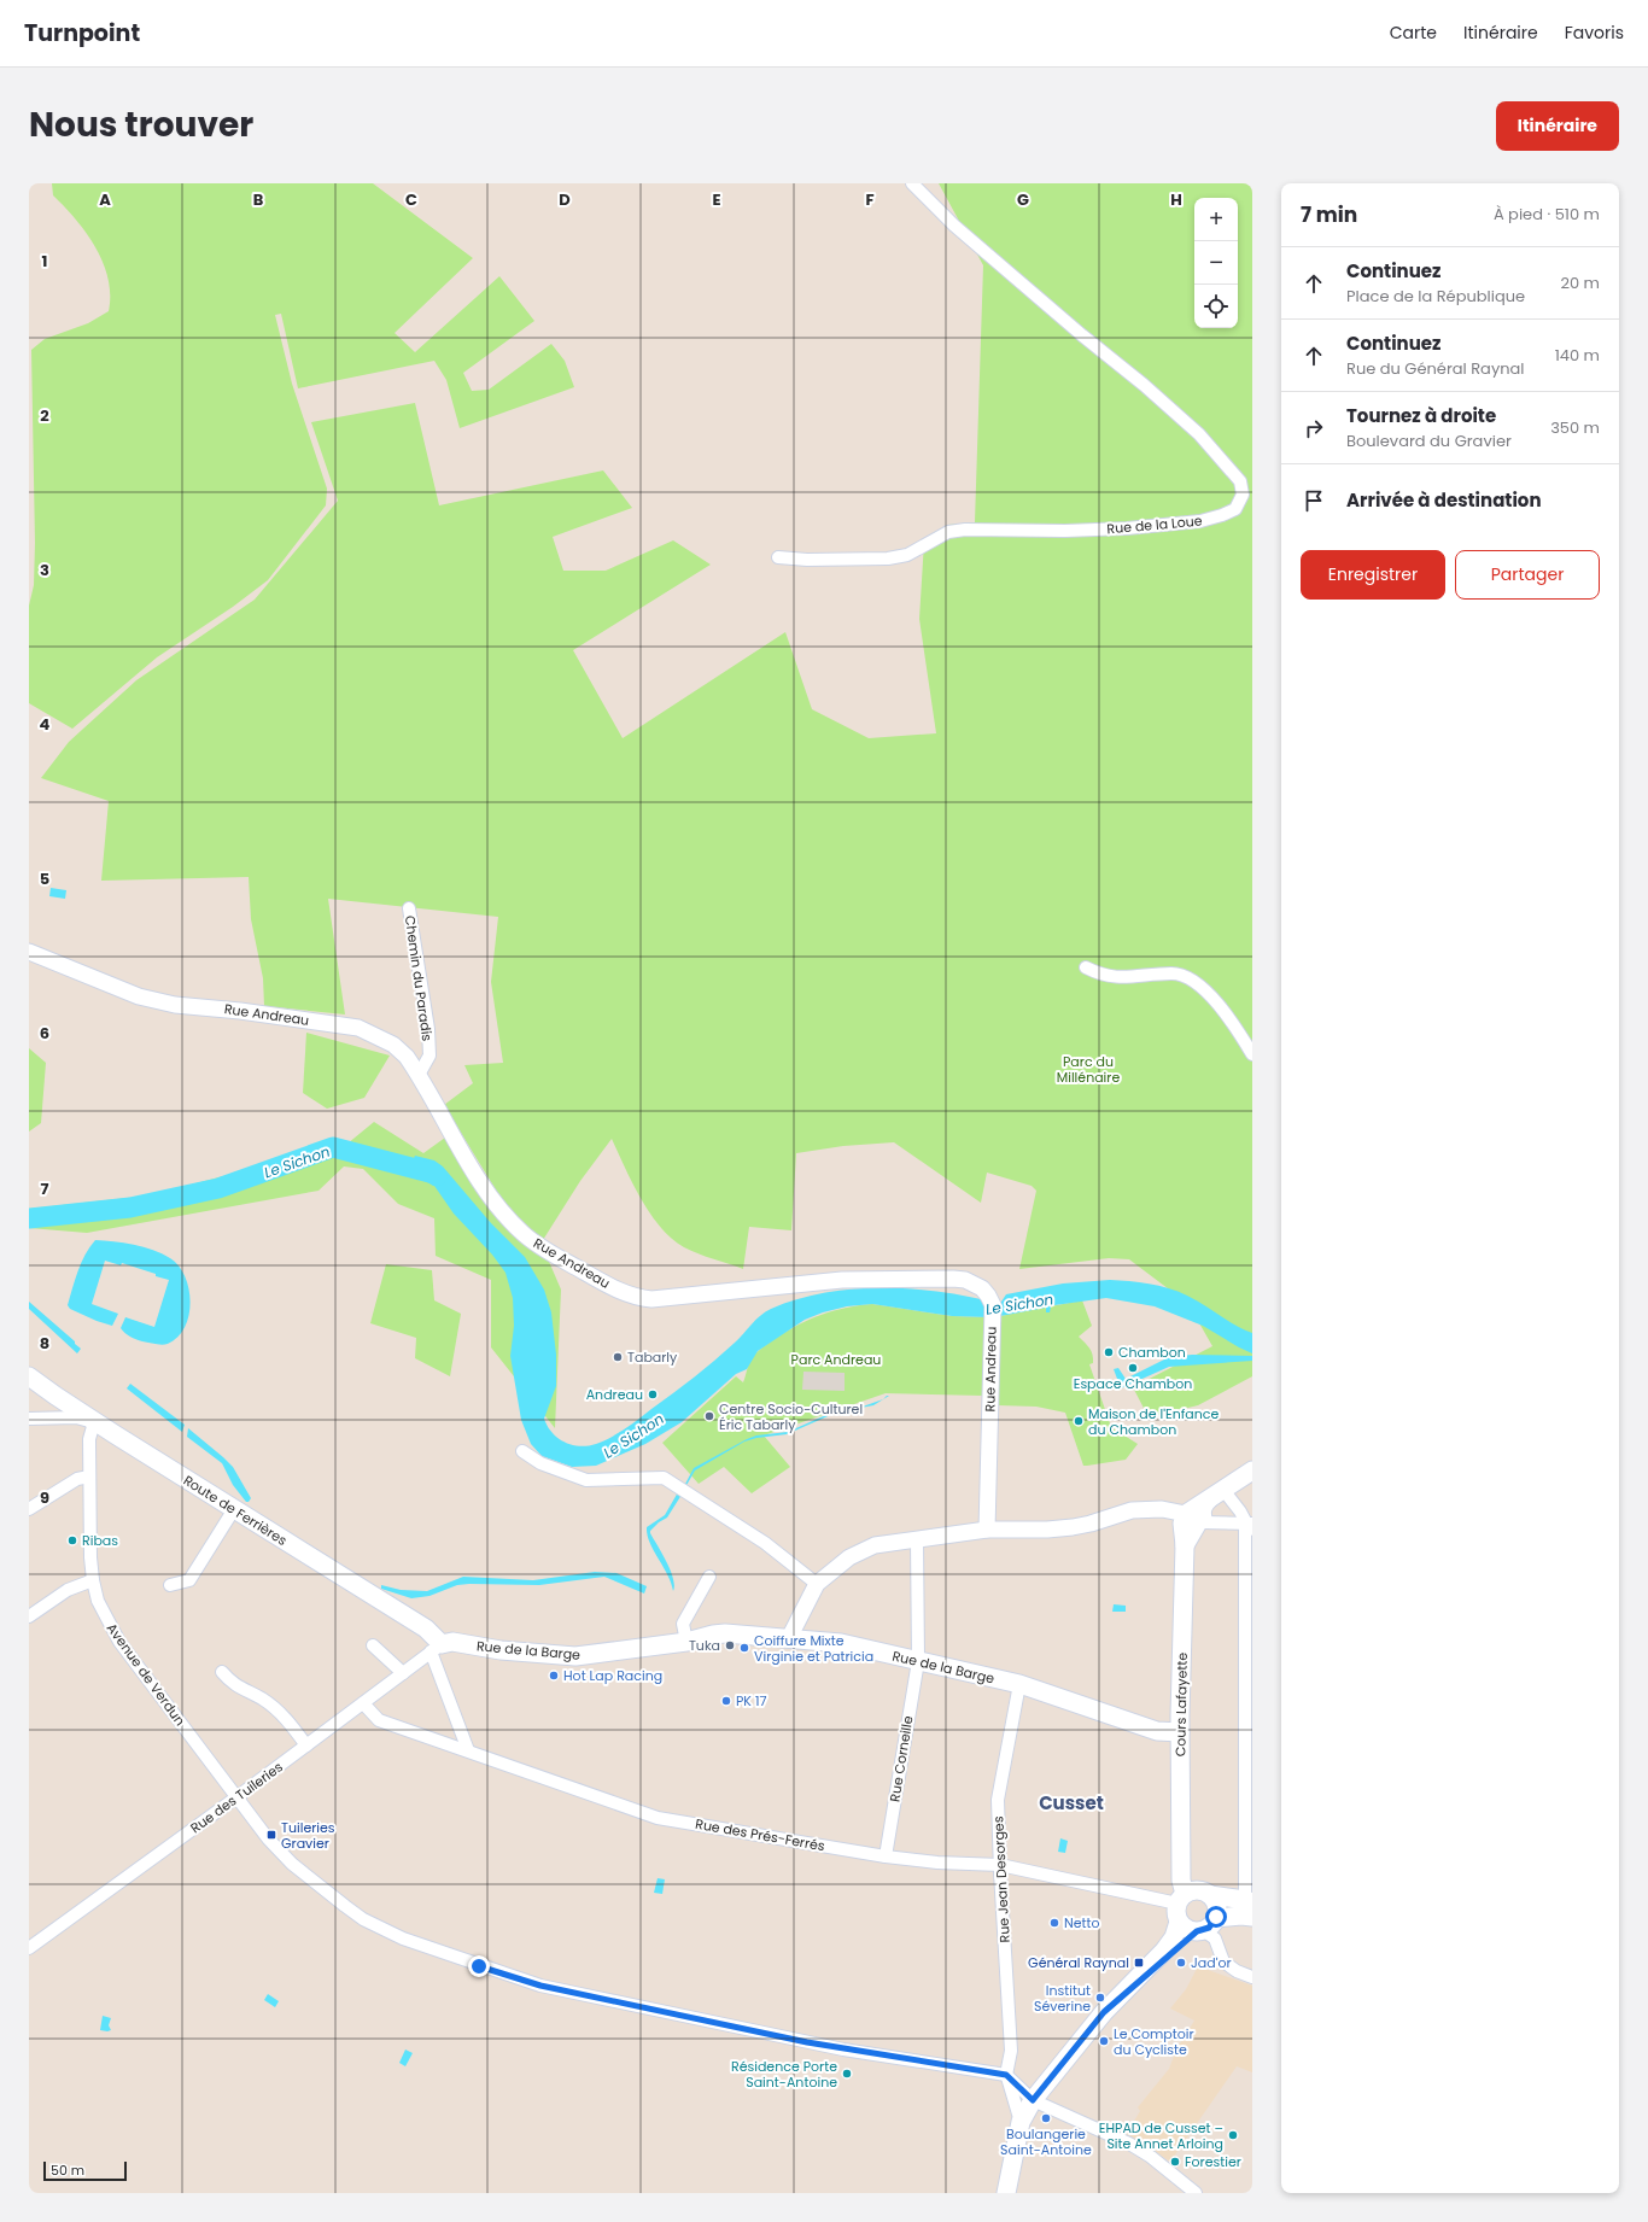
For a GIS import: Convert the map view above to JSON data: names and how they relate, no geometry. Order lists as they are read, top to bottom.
{
  "streets": {
    "main road": ["Route de Ferrières", "Rue de la Barge", "Cours Lafayette"],
    "street": [
      "Rue de la Loue",
      "Chemin du Paradis",
      "Rue Andreau",
      "Avenue de Verdun",
      "Rue Corneille",
      "Rue des Tuileries",
      "Rue des Prés-Ferrés",
      "Rue Jean Desorges"
    ]
  },
  "crossings": [
    ["Chemin du Paradis", "Rue Andreau"],
    ["Route de Ferrières", "Rue de la Barge"],
    ["Route de Ferrières", "Avenue de Verdun"],
    ["Route de Ferrières", "Rue des Tuileries"],
    ["Rue de la Barge", "Cours Lafayette"],
    ["Rue de la Barge", "Rue Corneille"],
    ["Rue de la Barge", "Rue des Tuileries"],
    ["Rue de la Barge", "Rue Jean Desorges"],
    ["Avenue de Verdun", "Rue des Tuileries"],
    ["Avenue de Verdun", "Rue Jean Desorges"],
    ["Cours Lafayette", "Rue des Prés-Ferrés"],
    ["Rue Corneille", "Rue des Prés-Ferrés"],
    ["Rue des Tuileries", "Rue des Prés-Ferrés"],
    ["Rue des Prés-Ferrés", "Rue Jean Desorges"]
  ],
  "districts": ["Cusset"],
  "water": ["Le Sichon"],
  "parks": ["Parc du Millénaire", "Parc Andreau"],
  "places": {
    "other": [
      "Chambon",
      "Tabarly",
      "Espace Chambon",
      "Andreau",
      "Centre Socio-Culturel Éric Tabarly",
      "Maison de l'Enfance du Chambon",
      "Ribas",
      "Tuka",
      "Coiffure Mixte Virginie et Patricia",
      "Hot Lap Racing",
      "PK 17",
      "Netto",
      "Jad'or",
      "Institut Séverine",
      "Le Comptoir du Cycliste",
      "Résidence Porte Saint-Antoine",
      "Boulangerie Saint-Antoine",
      "EHPAD de Cusset – Site Annet Arloing",
      "Forestier"
    ],
    "transit": ["Tuileries Gravier", "Général Raynal"]
  },
  "scale_bar": "50 m",
  "page": {
    "header": "Turnpoint",
    "nav": ["Carte", "Itinéraire", "Favoris"],
    "title": "Nous trouver",
    "buttons": [
      "Itinéraire",
      ["Enregistrer", "Partager"]
    ],
    "heading": ["7 min", "À pied · 510 m"],
    "map_buttons": ["+", "−"],
    "list": [
      ["Continuez", "Place de la République", "20 m"],
      ["Continuez", "Rue du Général Raynal", "140 m"],
      ["Tournez à droite", "Boulevard du Gravier", "350 m"],
      "Arrivée à destination"
    ],
    "scale": "50 m"
  },
  "grid": {
    "columns": [
      "A",
      "B",
      "C",
      "D",
      "E",
      "F",
      "G",
      "H"
    ],
    "rows": [
      "1",
      "2",
      "3",
      "4",
      "5",
      "6",
      "7",
      "8",
      "9"
    ]
  }
}
